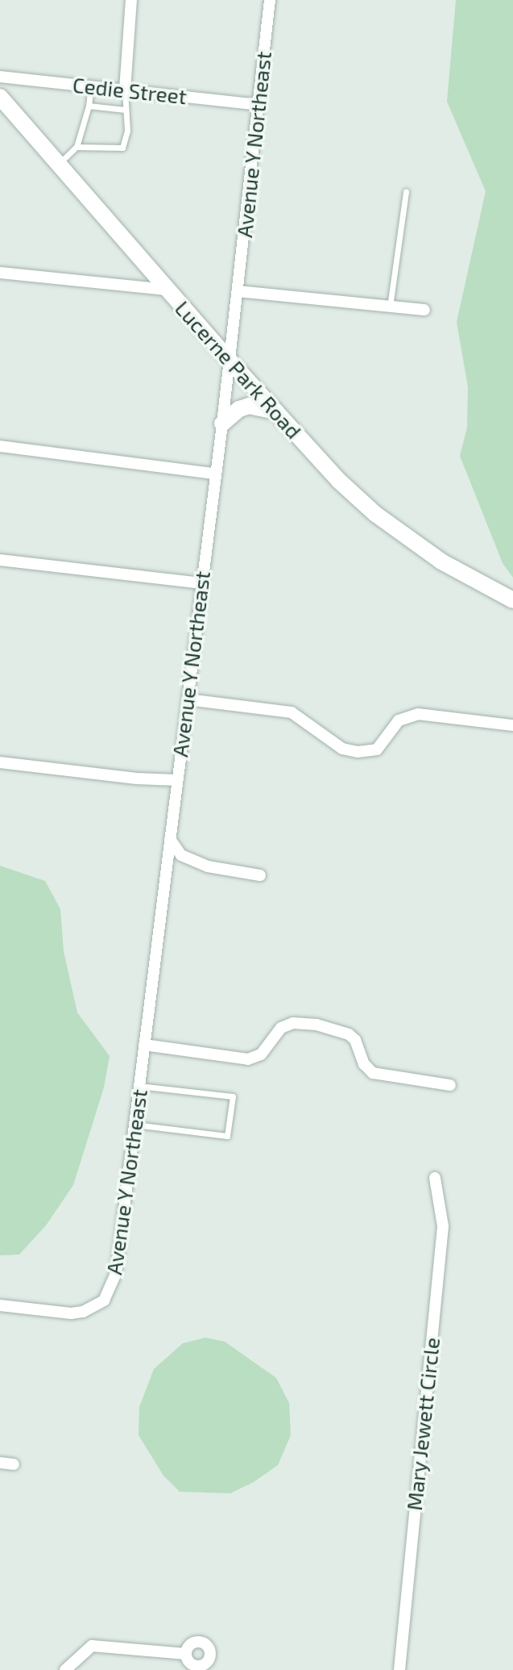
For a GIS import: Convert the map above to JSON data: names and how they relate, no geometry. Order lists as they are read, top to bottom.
{
  "streets": {
    "main road": ["Lucerne Park Road"],
    "street": ["Cedie Street", "Avenue Y Northeast", "Mary Jewett Circle"]
  },
  "crossings": [
    ["Cedie Street", "Avenue Y Northeast"],
    ["Avenue Y Northeast", "Lucerne Park Road"]
  ]
}
